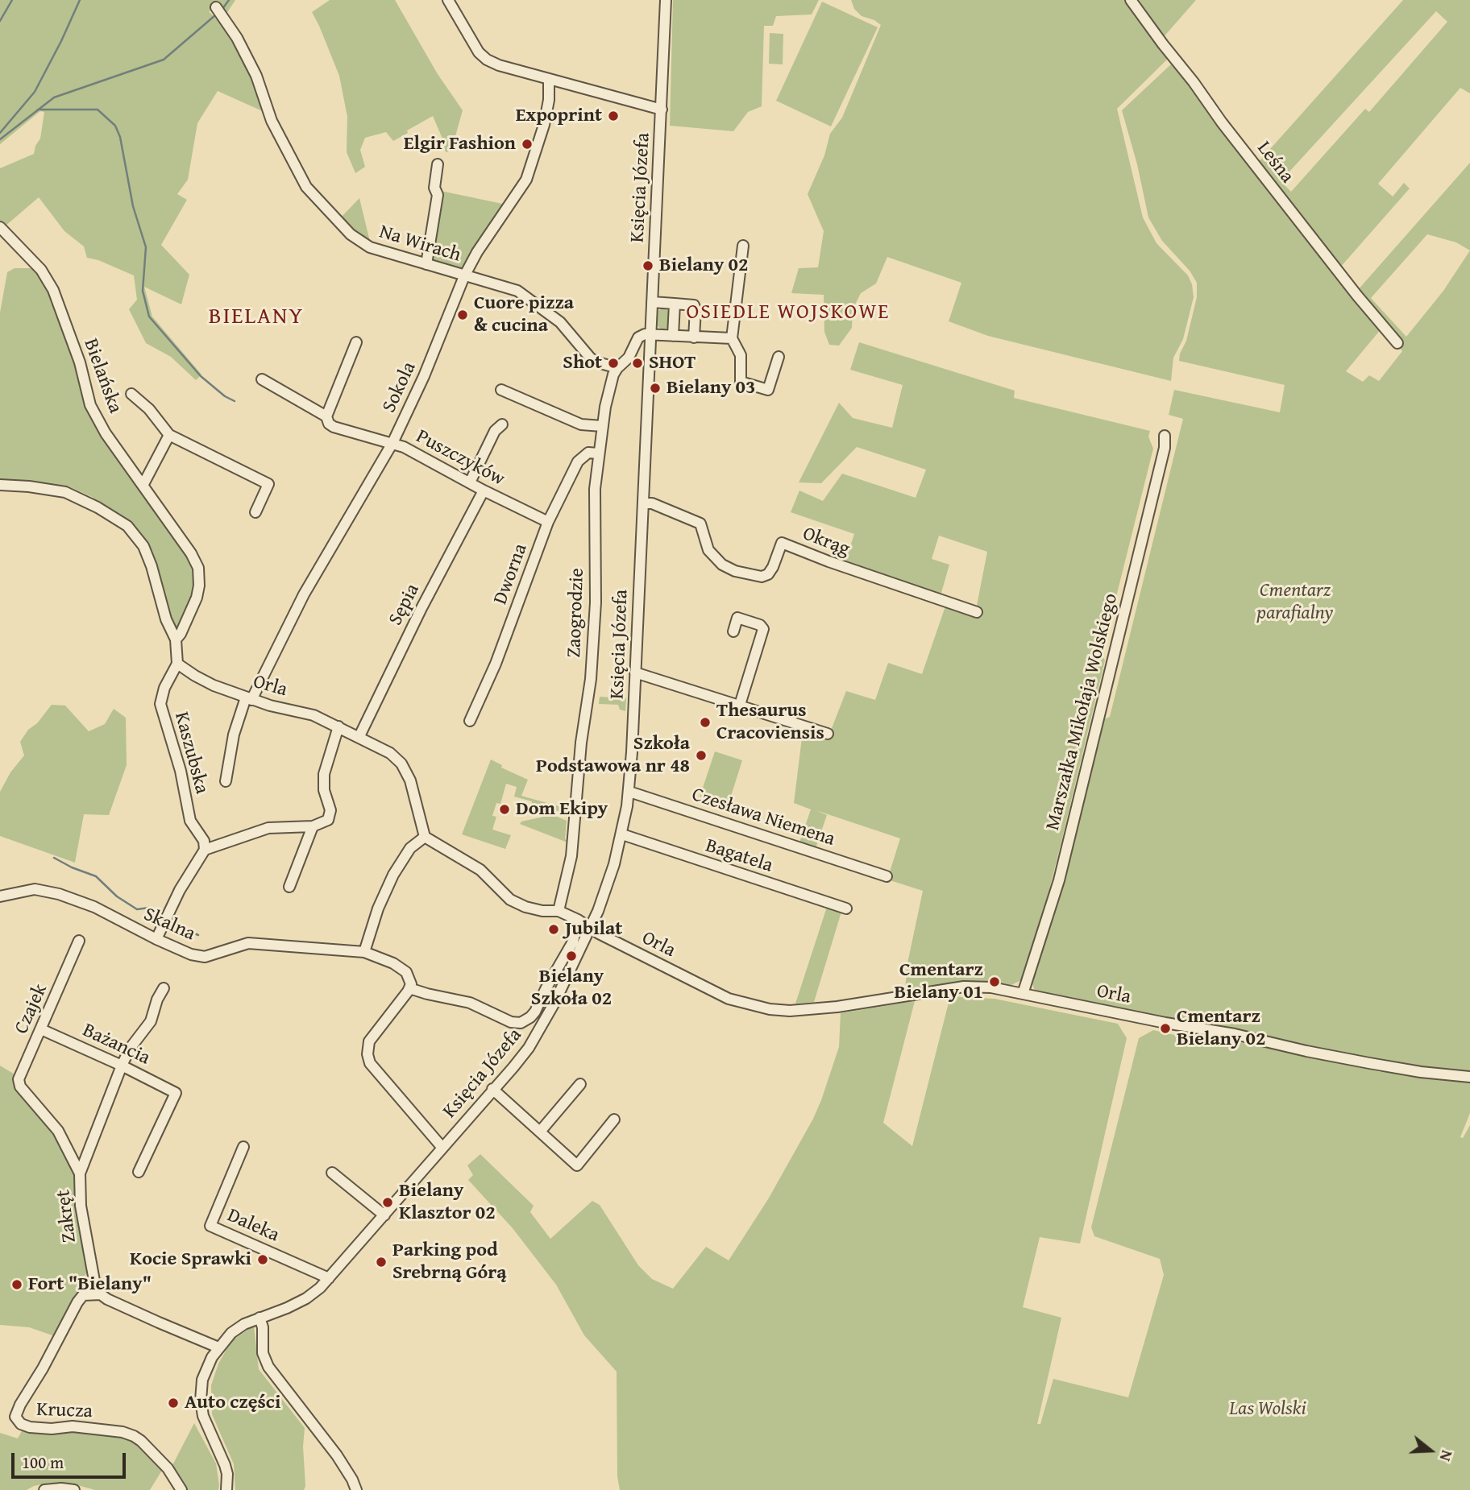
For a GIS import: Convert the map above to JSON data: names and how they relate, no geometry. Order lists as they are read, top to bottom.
{
  "streets": {
    "street": [
      "Leśna",
      "Księcia Józefa",
      "Na Wirach",
      "Bielańska",
      "Sokola",
      "Puszczyków",
      "Okrąg",
      "Dworna",
      "Sępia",
      "Zaogrodzie",
      "Orla",
      "Marszałka Mikołaja Wolskiego",
      "Kaszubska",
      "Czesława Niemena",
      "Bagatela",
      "Skalna",
      "Czajek",
      "Bażancia",
      "Zakręt",
      "Daleka",
      "Krucza"
    ]
  },
  "crossings": [
    ["Księcia Józefa", "Okrąg"],
    ["Księcia Józefa", "Zaogrodzie"],
    ["Księcia Józefa", "Orla"],
    ["Księcia Józefa", "Czesława Niemena"],
    ["Księcia Józefa", "Bagatela"],
    ["Księcia Józefa", "Daleka"],
    ["Na Wirach", "Sokola"],
    ["Na Wirach", "Zaogrodzie"],
    ["Sokola", "Puszczyków"],
    ["Sokola", "Orla"],
    ["Puszczyków", "Dworna"],
    ["Puszczyków", "Sępia"],
    ["Dworna", "Zaogrodzie"],
    ["Sępia", "Orla"],
    ["Zaogrodzie", "Orla"],
    ["Orla", "Marszałka Mikołaja Wolskiego"],
    ["Orla", "Kaszubska"],
    ["Czajek", "Bażancia"],
    ["Czajek", "Zakręt"],
    ["Bażancia", "Zakręt"],
    ["Zakręt", "Krucza"]
  ],
  "districts": ["OSIEDLE WOJSKOWE", "BIELANY"],
  "parks": ["Cmentarz parafialny", "Las Wolski"],
  "places": [
    "Expoprint",
    "Elgir Fashion",
    "Bielany 02",
    "Cuore pizza & cucina",
    "Shot",
    "SHOT",
    "Bielany 03",
    "Thesaurus Cracoviensis",
    "Szkoła Podstawowa nr 48",
    "Dom Ekipy",
    "Jubilat",
    "Bielany Szkoła 02",
    "Cmentarz Bielany 01",
    "Cmentarz Bielany 02",
    "Bielany Klasztor 02",
    "Kocie Sprawki",
    "Parking pod Srebrną Górą",
    "Fort \"Bielany\"",
    "Auto części"
  ],
  "scale_bar": "100 m",
  "north": "right"
}
